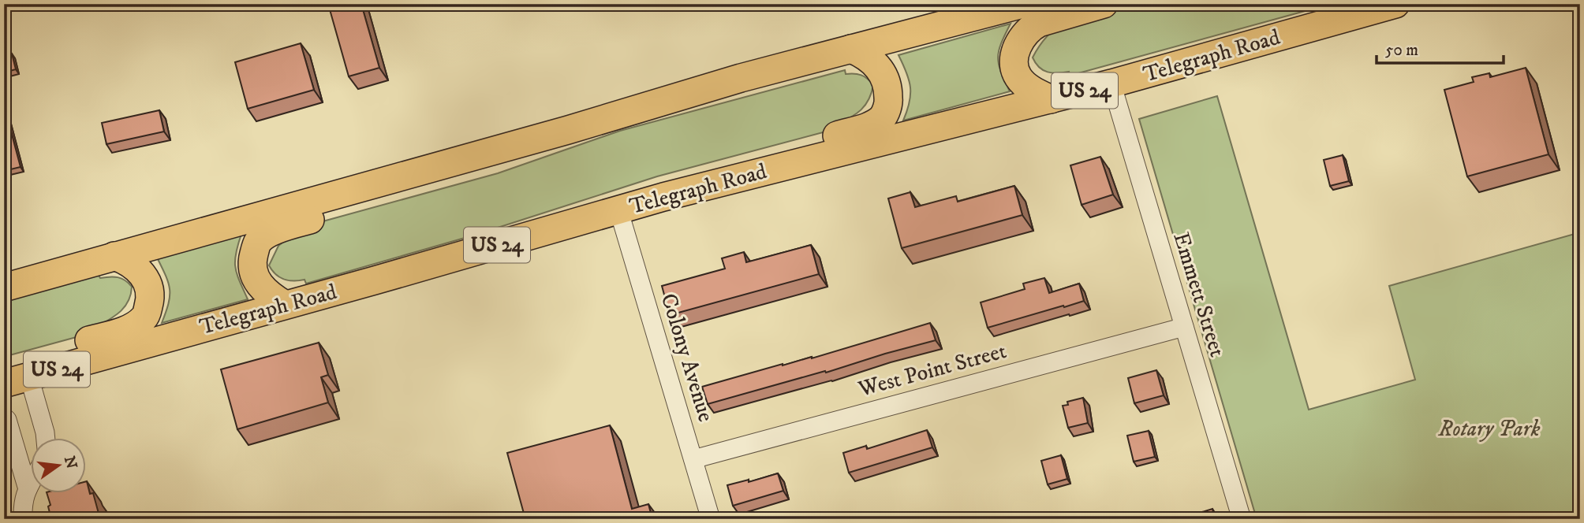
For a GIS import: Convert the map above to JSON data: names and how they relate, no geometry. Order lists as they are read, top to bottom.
{
  "streets": {
    "main road": ["Telegraph Road", "US 24"],
    "street": ["Emmett Street", "Colony Avenue", "West Point Street"]
  },
  "crossings": [
    ["Telegraph Road", "Emmett Street"],
    ["Telegraph Road", "Colony Avenue"],
    ["Emmett Street", "West Point Street"],
    ["Colony Avenue", "West Point Street"]
  ],
  "parks": ["Rotary Park"],
  "scale_bar": "50 m",
  "north": "right"
}
